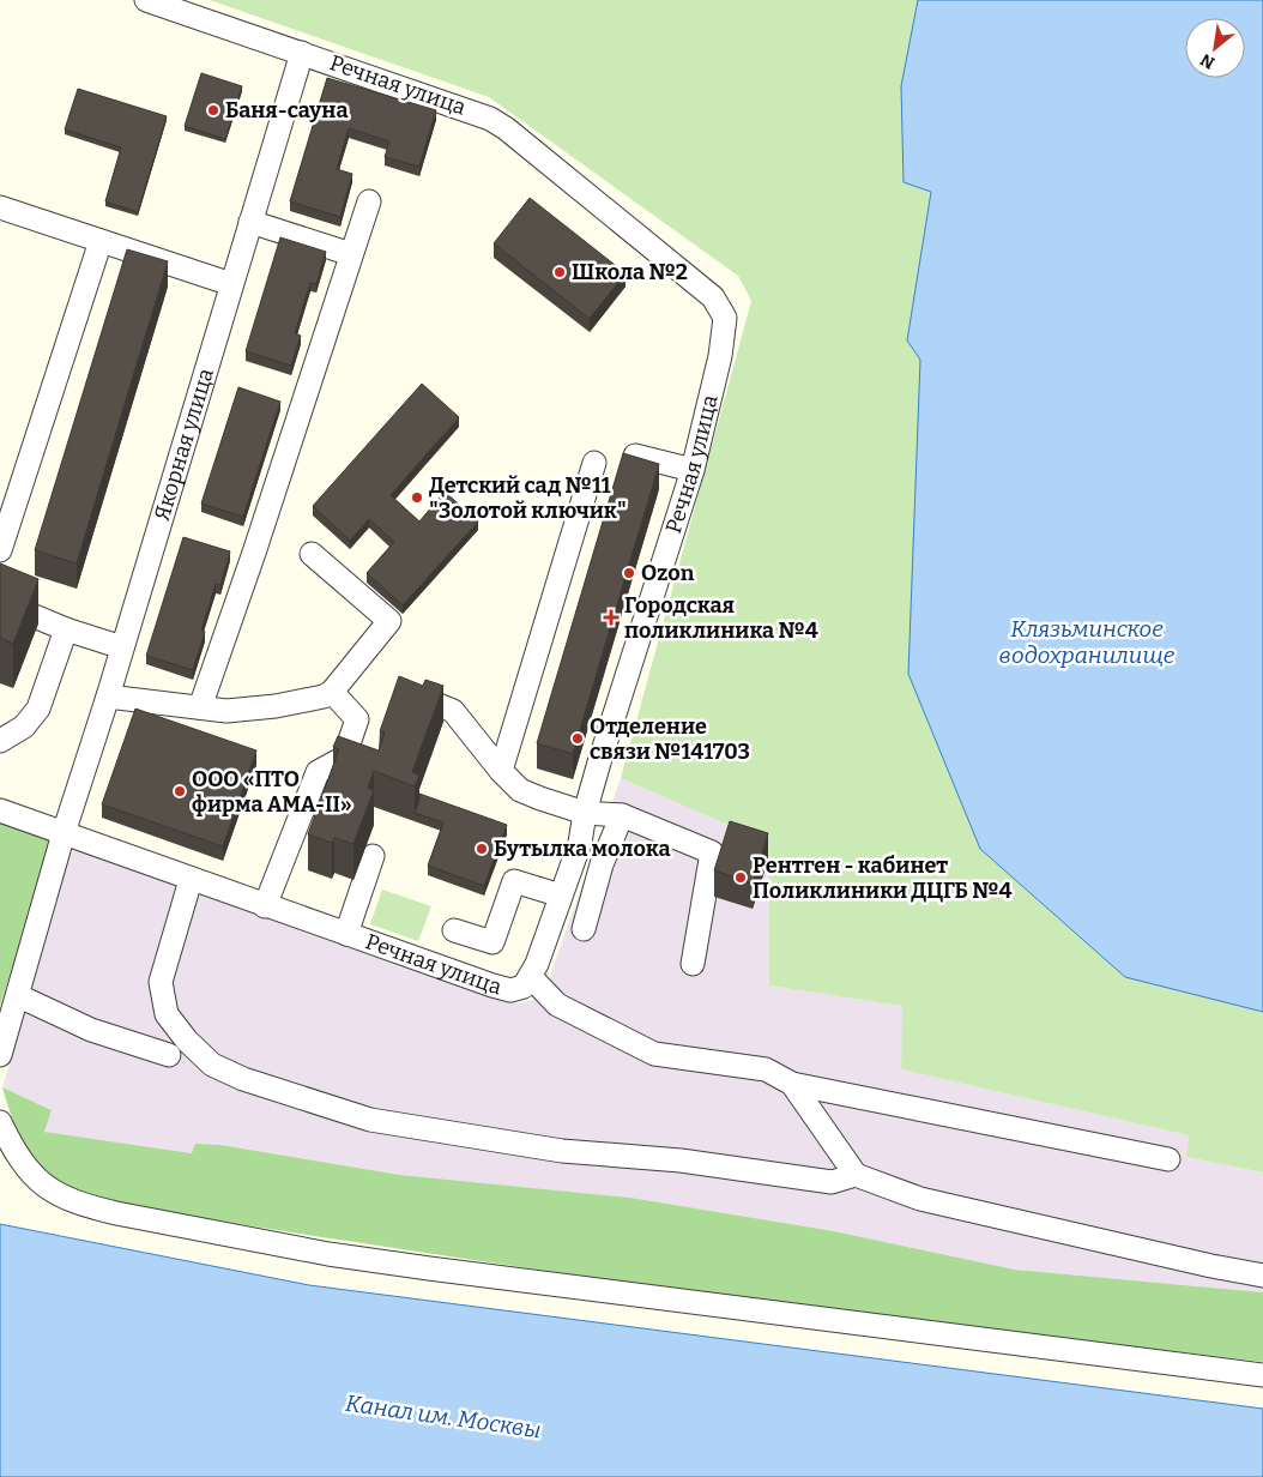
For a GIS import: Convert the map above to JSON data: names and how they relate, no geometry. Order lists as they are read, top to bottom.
{
  "streets": {
    "street": ["Речная улица", "Якорная улица"]
  },
  "crossings": [
    ["Речная улица", "Якорная улица"]
  ],
  "water": ["Клязьминское водохранилище", "Канал им. Москвы"],
  "places": {
    "other": [
      "Баня-сауна",
      "Школа №2",
      "Детский сад №11 \"Золотой ключик\"",
      "Ozon",
      "Отделение связи №141703",
      "ООО «ПТО фирма АМА-II»",
      "Бутылка молока",
      "Рентген - кабинет Поликлиники ДЦГБ №4"
    ],
    "health": ["Городская поликлиника №4"]
  },
  "north": "bottom left"
}
